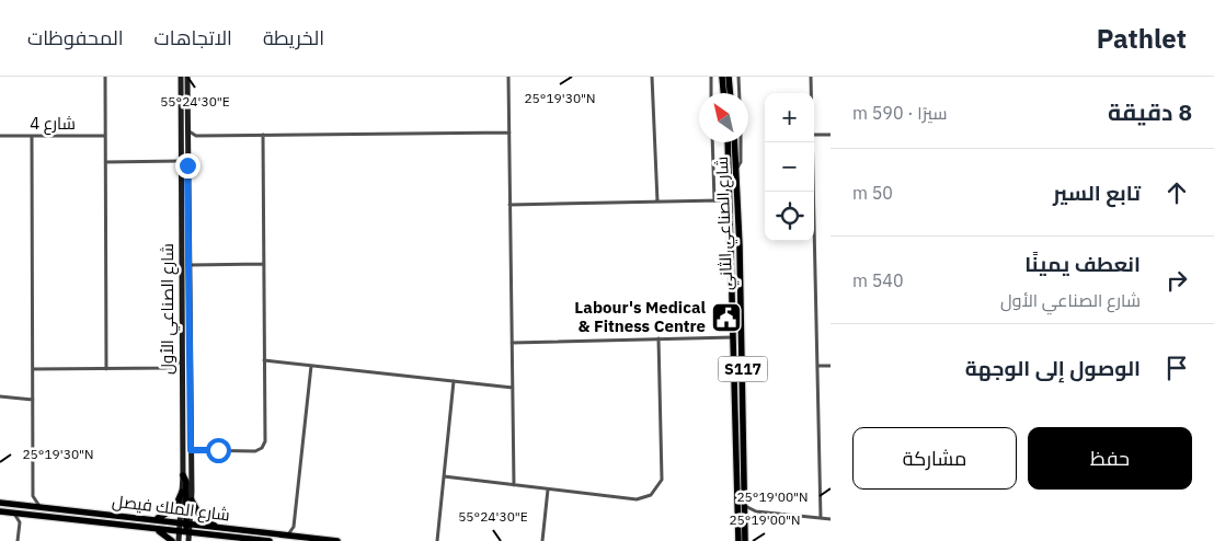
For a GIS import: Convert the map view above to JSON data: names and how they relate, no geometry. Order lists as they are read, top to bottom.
{
  "streets": {
    "main road": [
      "شارع الصناعي الثاني",
      "شارع الصناعي الأول",
      "S117",
      "شارع الملك فيصل"
    ],
    "street": ["شارع 4"]
  },
  "crossings": [
    ["شارع الصناعي الأول", "شارع الملك فيصل"]
  ],
  "places": {
    "public building": ["Labour's Medical & Fitness Centre"]
  },
  "north": "top left",
  "page": {
    "header": "Pathlet",
    "nav": ["الخريطة", "الاتجاهات", "المحفوظات"],
    "heading": ["8 دقيقة", "سيرًا · 590 m"],
    "map_buttons": ["+", "−"],
    "list": [
      ["تابع السير", "50 m"],
      ["انعطف يمينًا", "شارع الصناعي الأول", "540 m"],
      "الوصول إلى الوجهة"
    ],
    "buttons": ["حفظ", "مشاركة"]
  },
  "coordinates": ["25°19'30\"N", "55°24'30\"E", "25°19'00\"N"]
}
